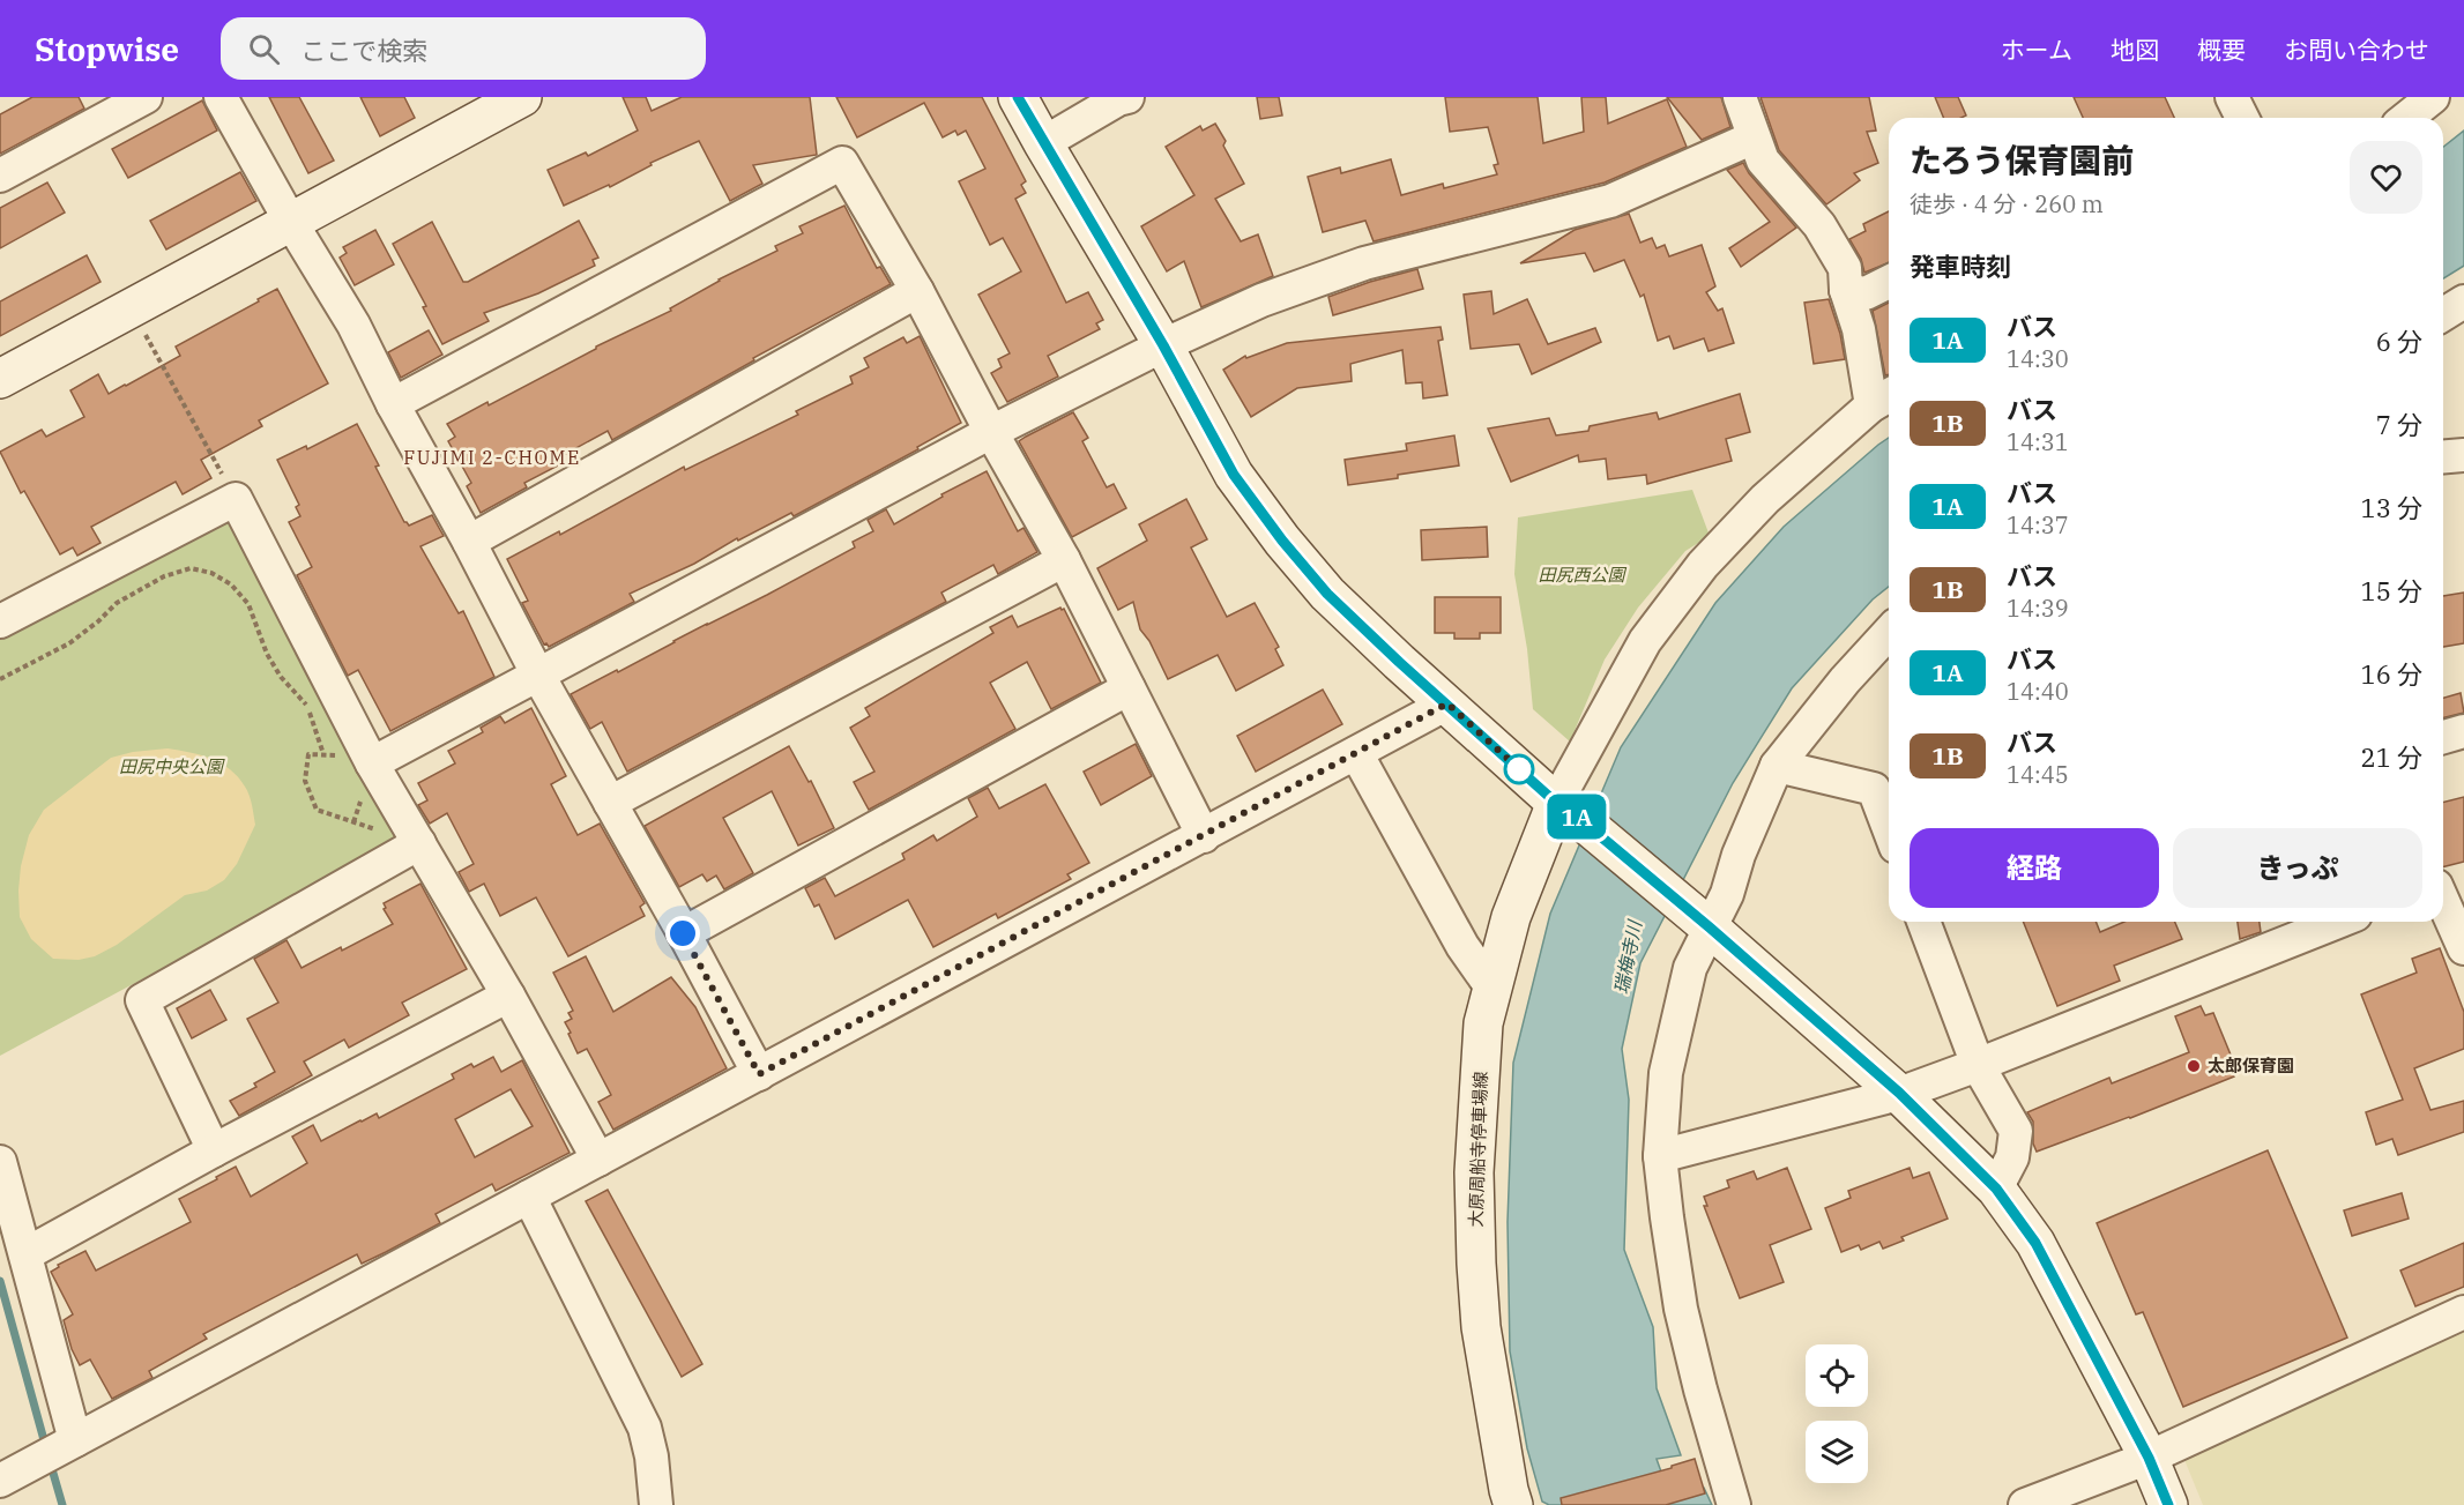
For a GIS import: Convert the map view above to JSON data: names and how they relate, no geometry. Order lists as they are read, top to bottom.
{
  "streets": {
    "main road": ["大原周船寺停車場線"]
  },
  "districts": ["FUJIMI 2-CHOME"],
  "water": ["瑞梅寺川"],
  "parks": ["田尻西公園", "田尻中央公園"],
  "places": ["太郎保育園"],
  "lines": ["bus line 1A"],
  "page": {
    "header": "Stopwise",
    "search": "ここで検索",
    "nav": [
      "ホーム",
      "地図",
      "概要",
      "お問い合わせ"
    ],
    "on_map": "1A",
    "heading": [
      ["たろう保育園前", "徒歩 · 4 分 · 260 m"],
      "発車時刻"
    ],
    "list": [
      {
        "mark": "1A",
        "name": "バス",
        "note": "14:30",
        "value": "6 分"
      },
      {
        "mark": "1B",
        "name": "バス",
        "note": "14:31",
        "value": "7 分"
      },
      {
        "mark": "1A",
        "name": "バス",
        "note": "14:37",
        "value": "13 分"
      },
      {
        "mark": "1B",
        "name": "バス",
        "note": "14:39",
        "value": "15 分"
      },
      {
        "mark": "1A",
        "name": "バス",
        "note": "14:40",
        "value": "16 分"
      },
      {
        "mark": "1B",
        "name": "バス",
        "note": "14:45",
        "value": "21 分"
      }
    ],
    "buttons": ["経路", "きっぷ"]
  }
}
